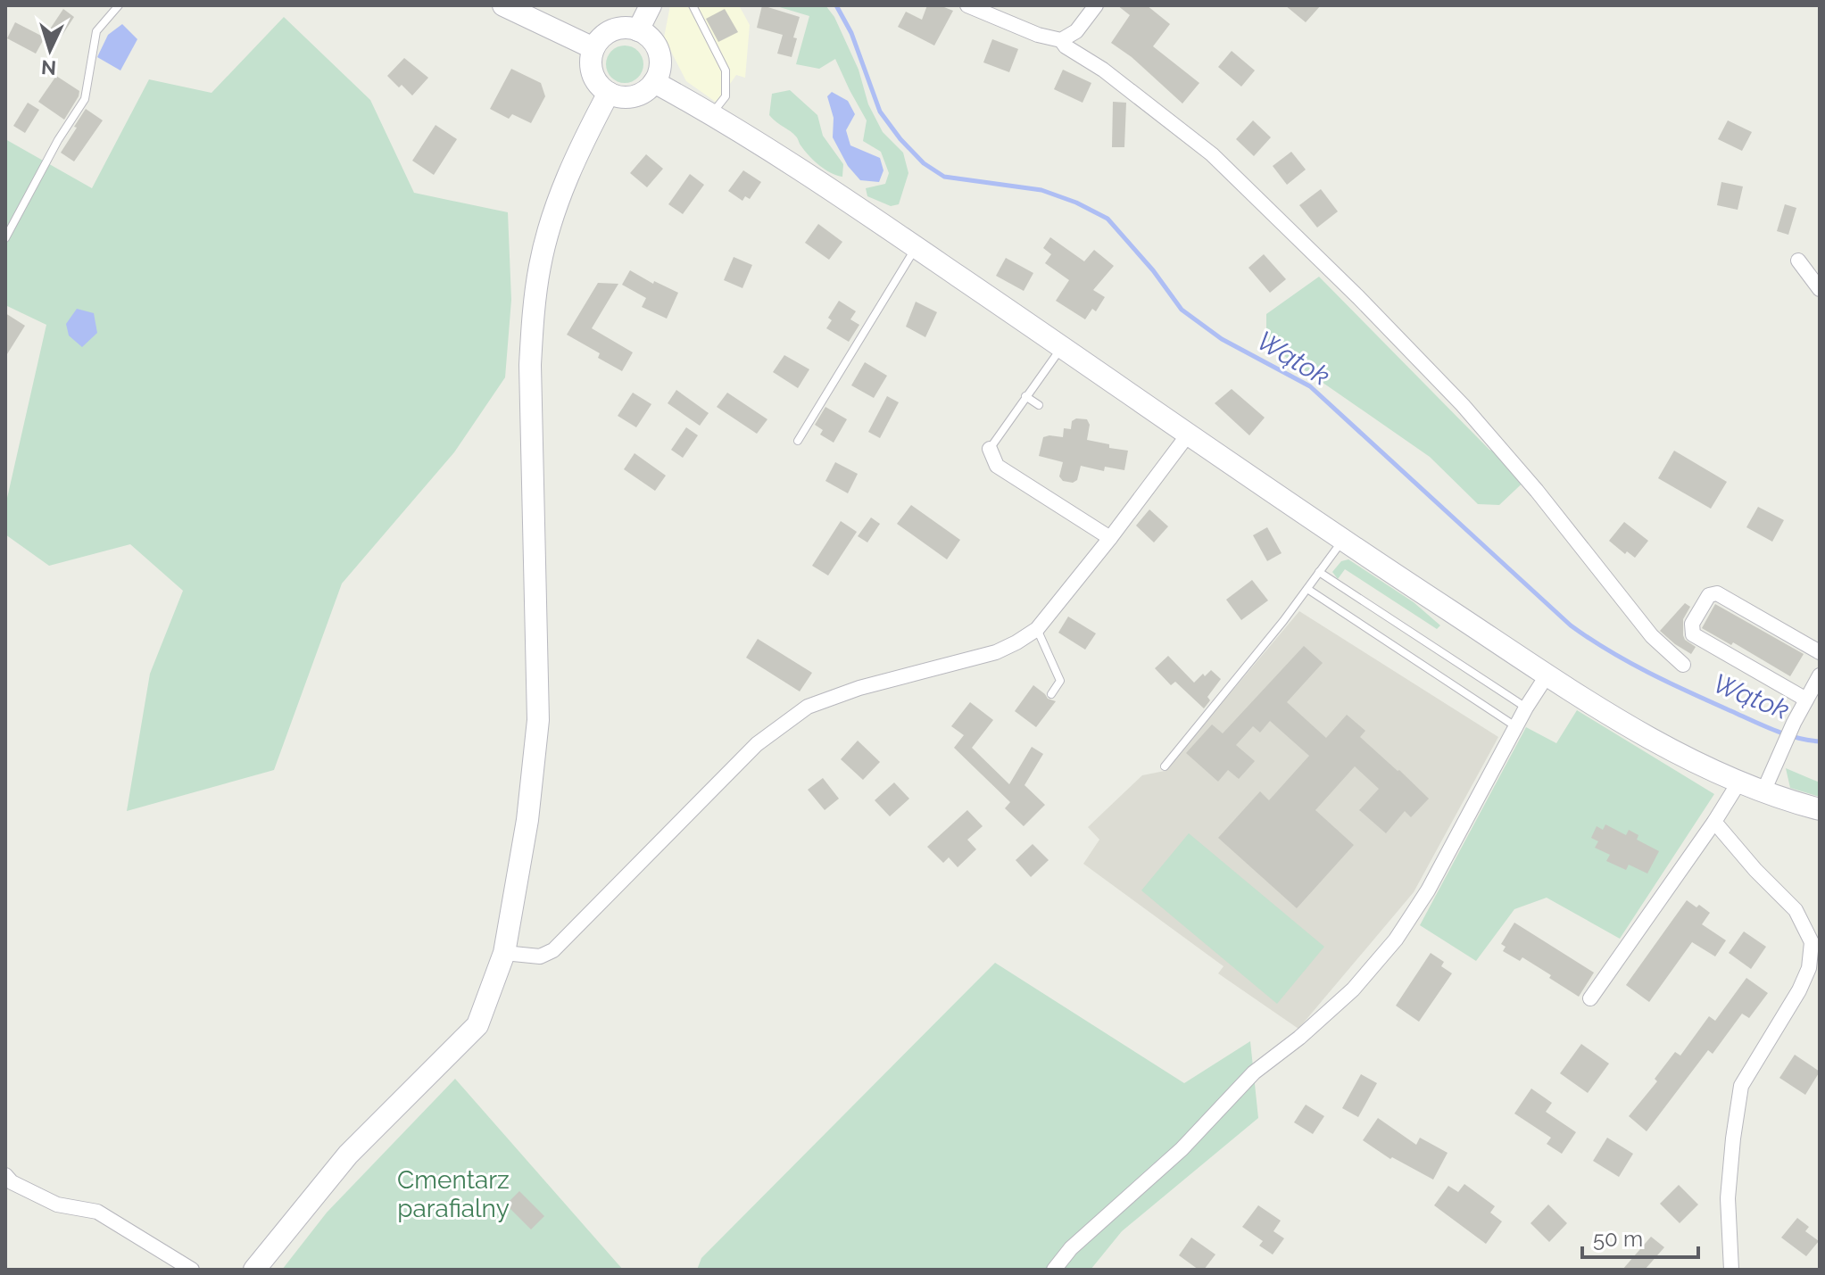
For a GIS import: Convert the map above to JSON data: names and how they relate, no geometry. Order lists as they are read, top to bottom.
{
  "water": ["Wątok"],
  "parks": ["Cmentarz parafialny"],
  "scale_bar": "50 m",
  "north": "bottom"
}
